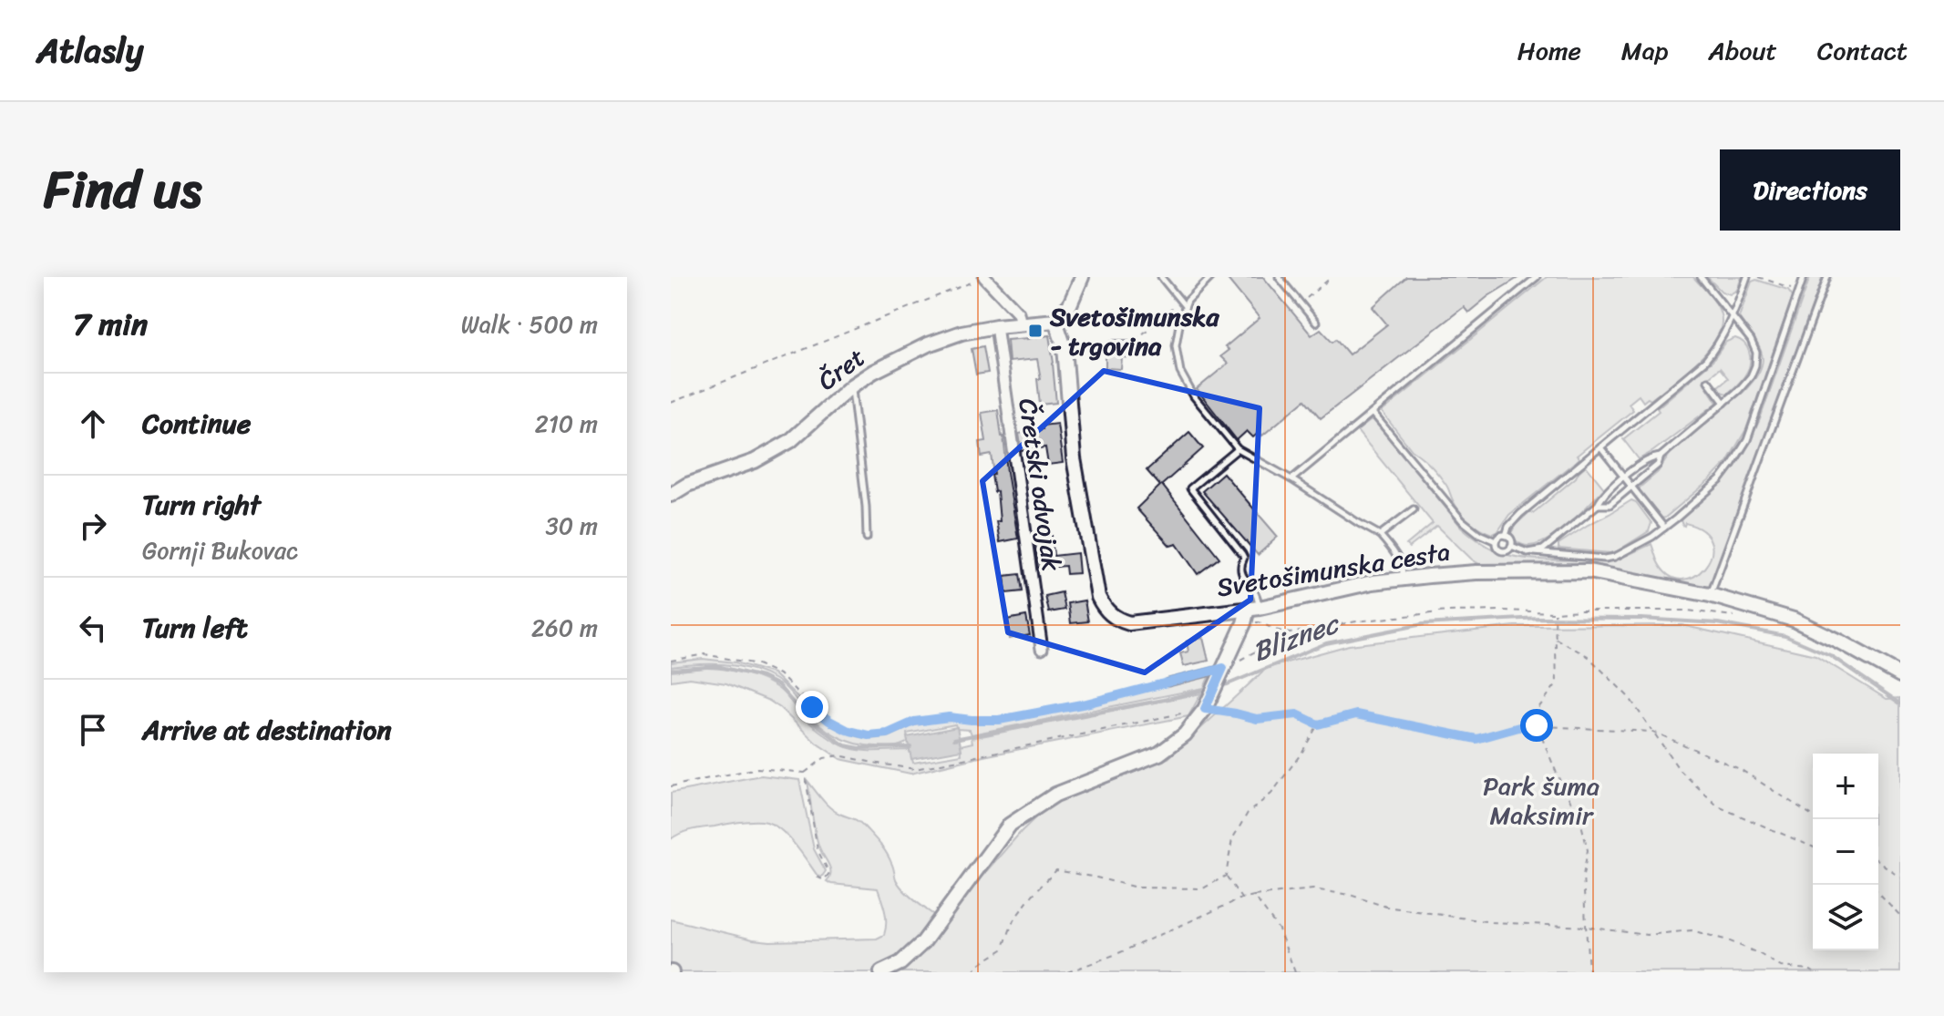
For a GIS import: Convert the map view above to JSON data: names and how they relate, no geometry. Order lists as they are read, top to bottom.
{
  "streets": {
    "street": ["Čret", "Čretski odvojak", "Svetošimunska cesta"]
  },
  "crossings": [
    ["Čret", "Čretski odvojak"],
    ["Čret", "Svetošimunska cesta"]
  ],
  "water": ["Bliznec"],
  "parks": ["Park šuma Maksimir"],
  "places": {
    "transit": ["Svetošimunska - trgovina"]
  },
  "page": {
    "header": "Atlasly",
    "nav": [
      "Home",
      "Map",
      "About",
      "Contact"
    ],
    "title": "Find us",
    "buttons": "Directions",
    "heading": ["7 min", "Walk · 500 m"],
    "list": [
      ["Continue", "210 m"],
      ["Turn right", "Gornji Bukovac", "30 m"],
      ["Turn left", "260 m"],
      "Arrive at destination"
    ],
    "map_buttons": ["+", "−"]
  }
}
